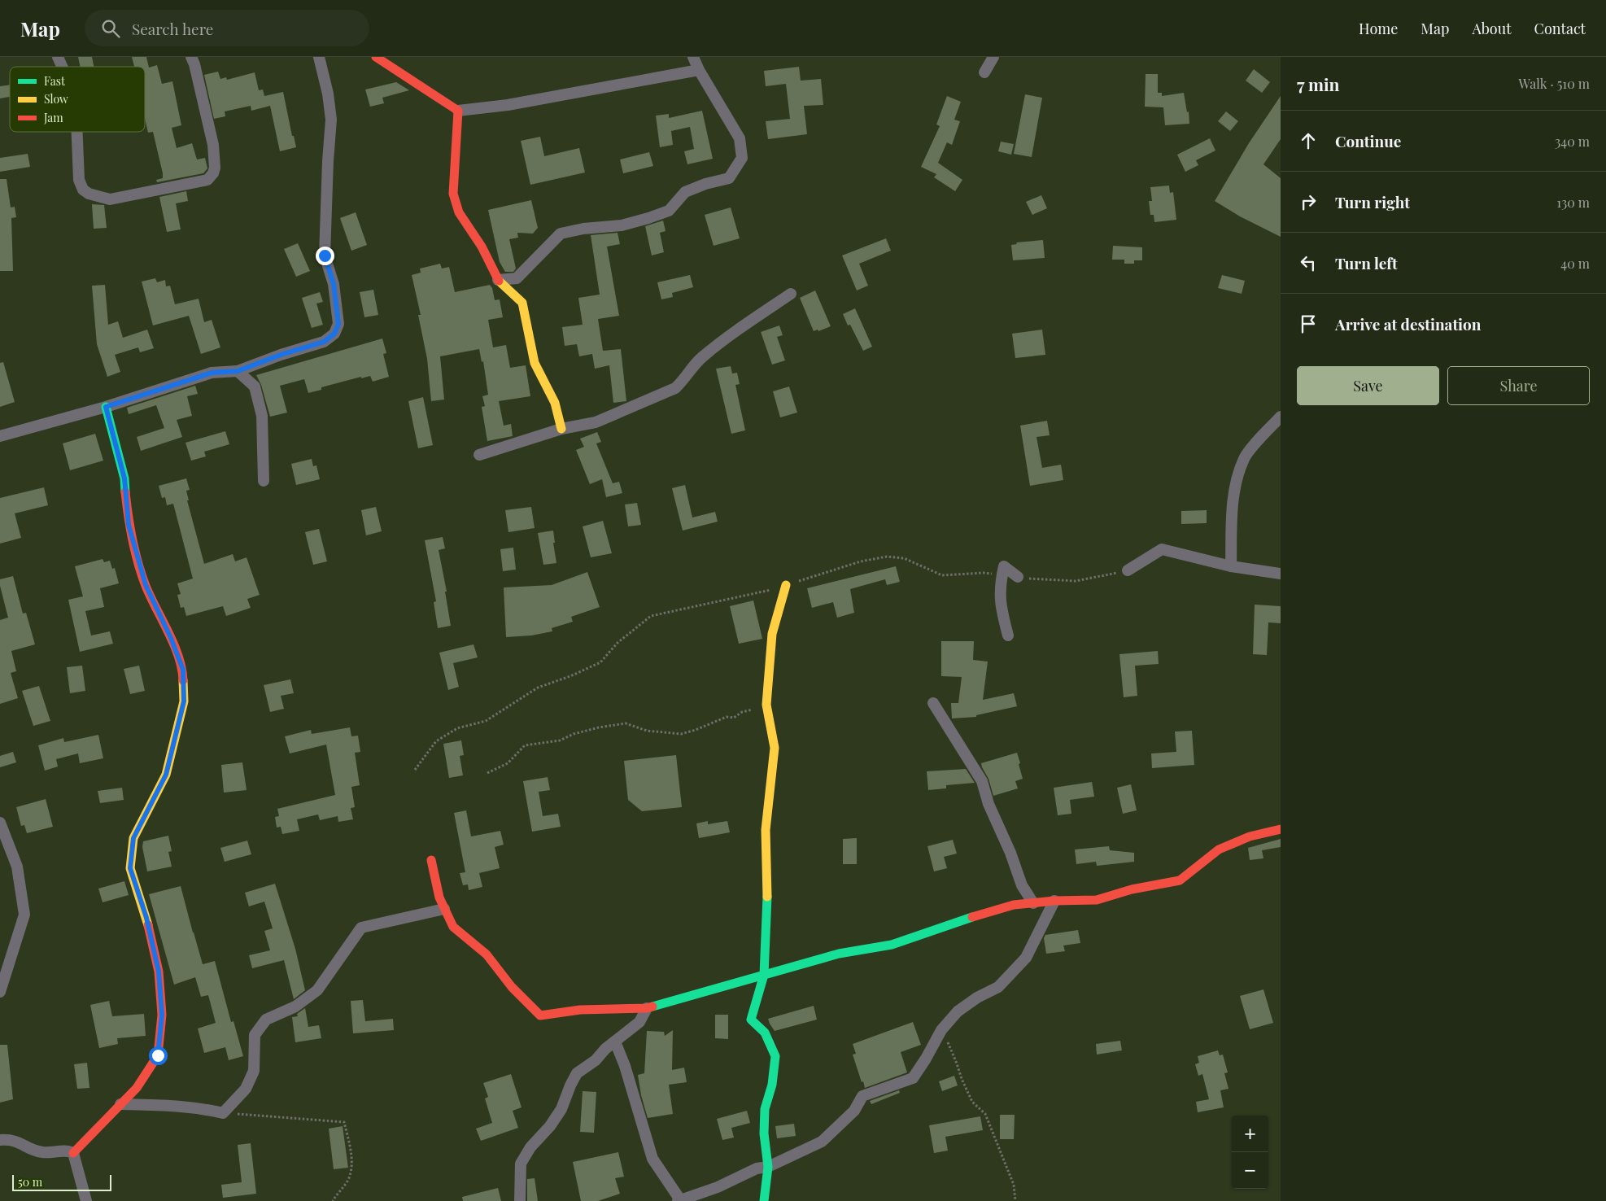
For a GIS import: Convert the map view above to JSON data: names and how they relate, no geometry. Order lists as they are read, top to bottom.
{
  "legend": ["Fast", "Slow", "Jam"],
  "scale_bar": "50 m",
  "page": {
    "header": "Map",
    "search": "Search here",
    "nav": [
      "Home",
      "Map",
      "About",
      "Contact"
    ],
    "heading": ["7 min", "Walk · 510 m"],
    "list": [
      ["Continue", "340 m"],
      ["Turn right", "130 m"],
      ["Turn left", "40 m"],
      "Arrive at destination"
    ],
    "buttons": ["Save", "Share"],
    "map_buttons": ["+", "−"],
    "scale": "50 m"
  }
}
